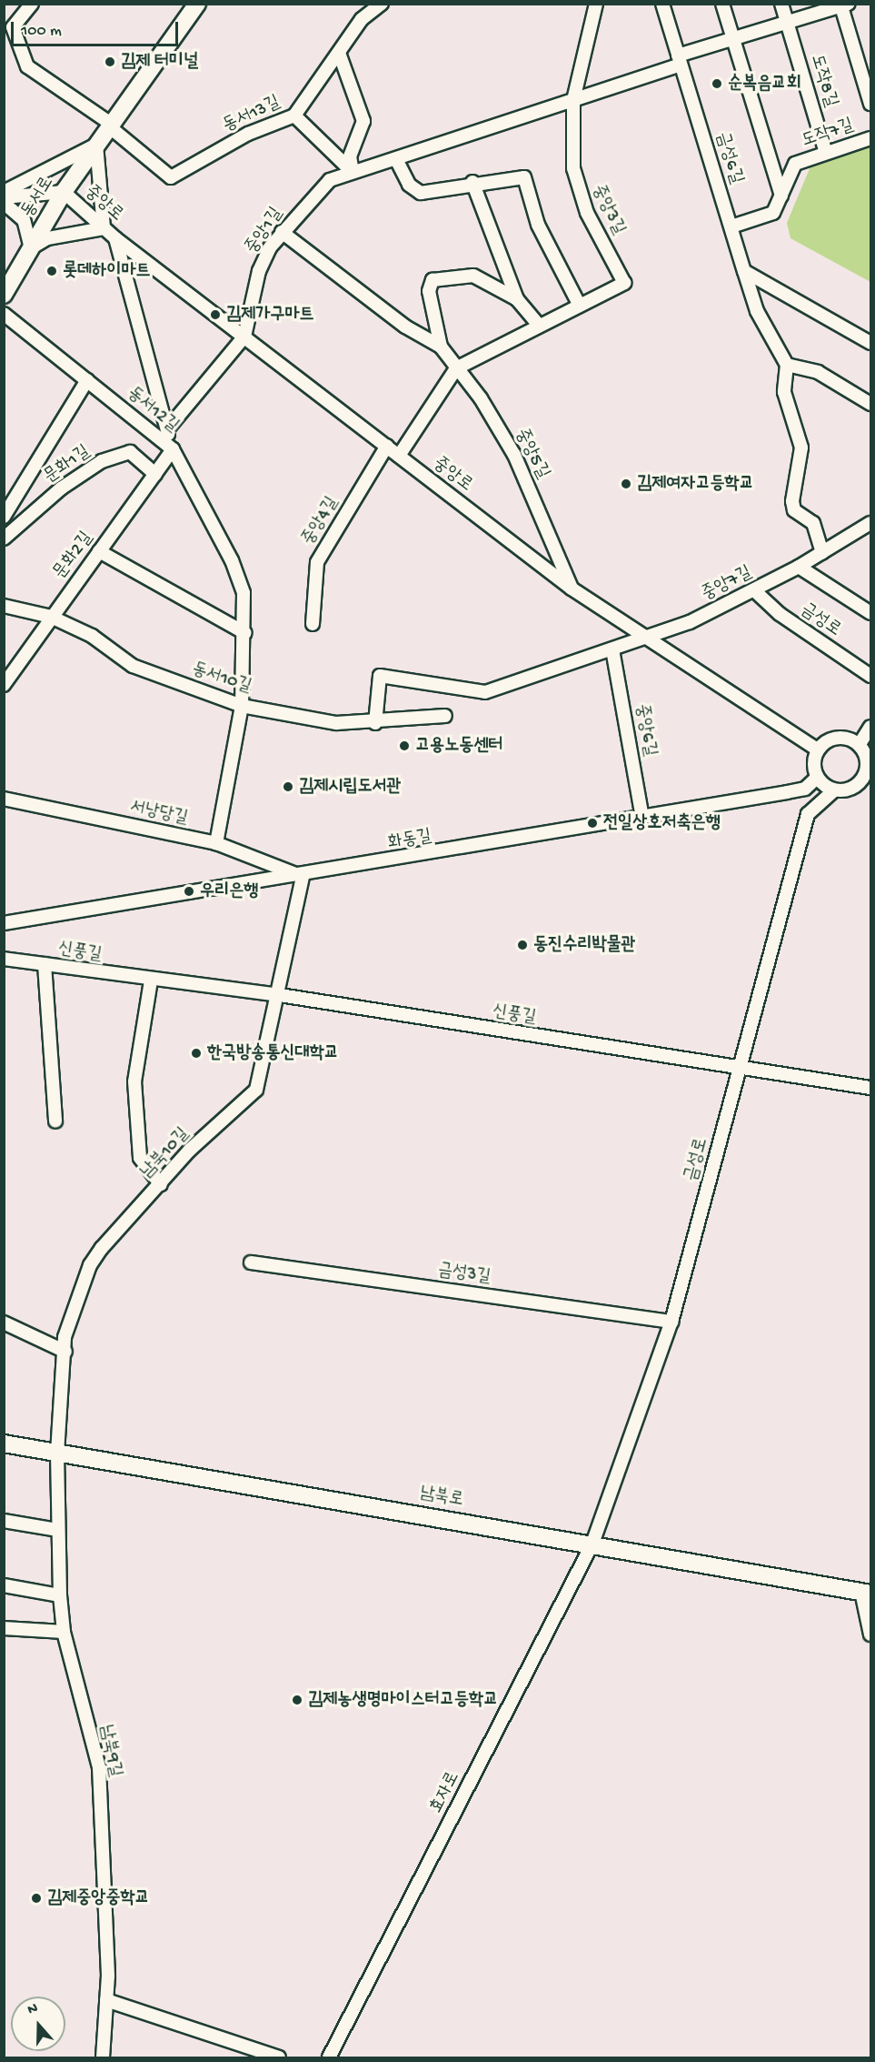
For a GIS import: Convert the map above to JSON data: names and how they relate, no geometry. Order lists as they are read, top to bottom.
{
  "streets": {
    "main road": ["동서로", "남북로"],
    "street": [
      "도작8길",
      "동서13길",
      "도작7길",
      "금성6길",
      "중앙로",
      "중앙3길",
      "중앙1길",
      "동서12길",
      "중앙5길",
      "문화1길",
      "중앙4길",
      "문화2길",
      "중앙7길",
      "금성로",
      "동서10길",
      "중앙6길",
      "서낭당길",
      "화동길",
      "신풍길",
      "남북10길",
      "금성3길",
      "남북9길",
      "효자로"
    ]
  },
  "crossings": [
    ["도작8길", "도작7길"],
    ["동서13길", "동서로"],
    ["도작7길", "금성6길"],
    ["금성6길", "중앙1길"],
    ["동서로", "중앙로"],
    ["중앙로", "중앙3길"],
    ["중앙로", "중앙1길"],
    ["중앙로", "동서12길"],
    ["중앙로", "중앙5길"],
    ["중앙로", "중앙4길"],
    ["중앙로", "문화2길"],
    ["중앙로", "중앙7길"],
    ["중앙로", "금성로"],
    ["중앙로", "화동길"],
    ["중앙3길", "중앙1길"],
    ["중앙3길", "중앙5길"],
    ["중앙1길", "중앙5길"],
    ["동서12길", "문화1길"],
    ["동서12길", "문화2길"],
    ["동서12길", "동서10길"],
    ["동서12길", "서낭당길"],
    ["문화1길", "문화2길"],
    ["문화2길", "동서10길"],
    ["중앙7길", "금성로"],
    ["금성로", "화동길"],
    ["금성로", "신풍길"],
    ["금성로", "금성3길"],
    ["금성로", "남북로"],
    ["금성로", "효자로"],
    ["중앙6길", "화동길"],
    ["서낭당길", "화동길"],
    ["서낭당길", "남북10길"],
    ["화동길", "남북10길"],
    ["신풍길", "남북10길"],
    ["남북10길", "남북로"],
    ["남북10길", "남북9길"],
    ["남북로", "남북9길"],
    ["남북로", "효자로"]
  ],
  "places": [
    "김제 터미널",
    "순복음교회",
    "롯데하이마트",
    "김제가구마트",
    "김제여자고등학교",
    "고용노동센터",
    "김제시립도서관",
    "전일상호저축은행",
    "우리은행",
    "동진수리박물관",
    "한국방송통신대학교",
    "김제농생명마이스터고등학교",
    "김제중앙중학교"
  ],
  "scale_bar": "100 m",
  "north": "top"
}
